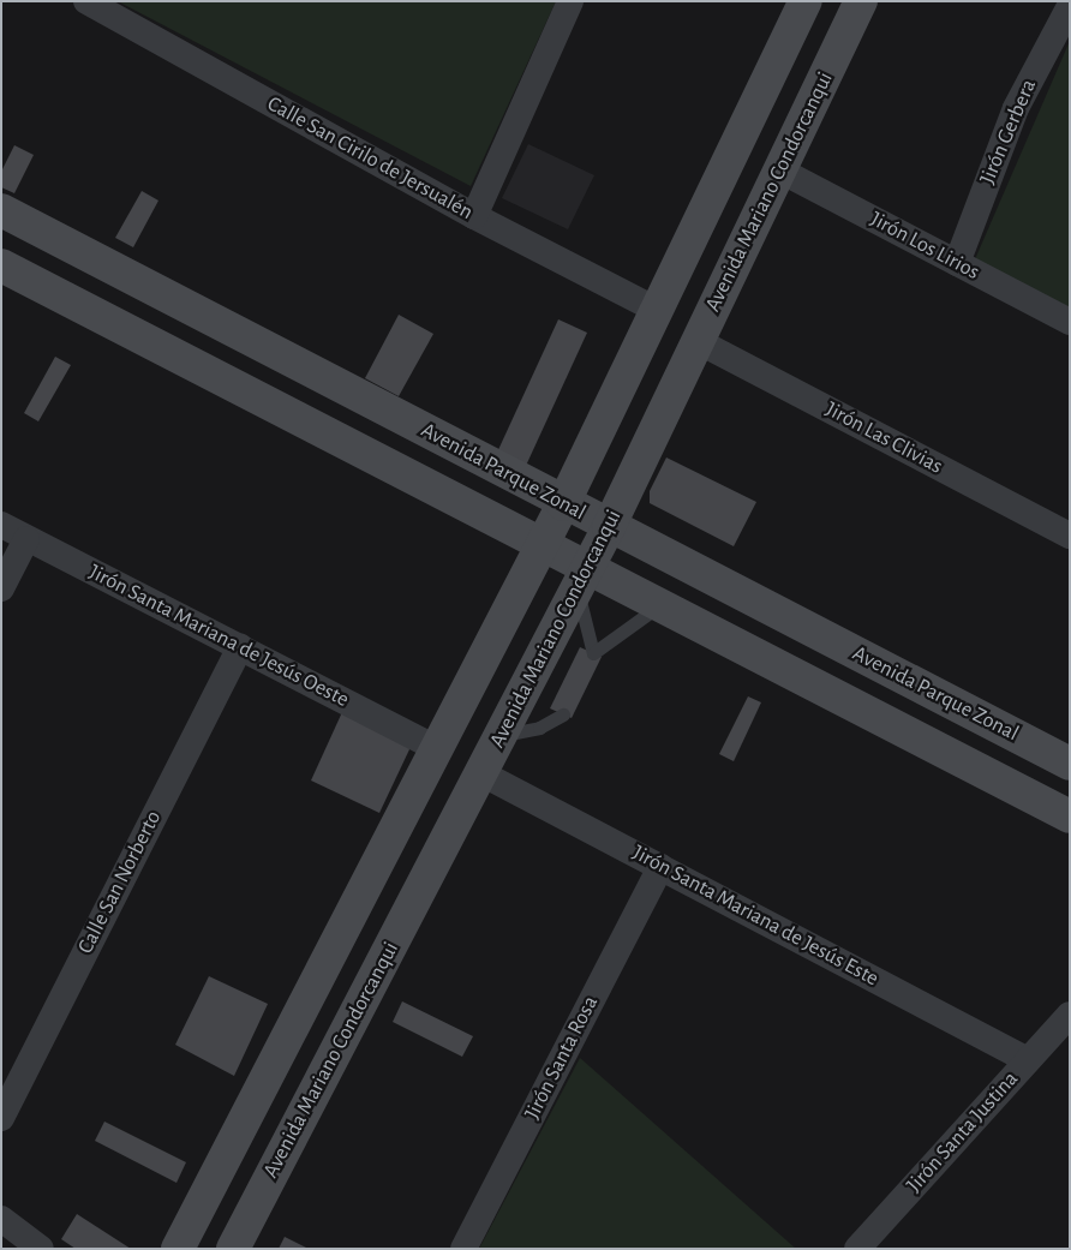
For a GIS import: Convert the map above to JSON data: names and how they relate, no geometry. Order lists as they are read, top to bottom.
{
  "streets": {
    "main road": ["Avenida Mariano Condorcanqui", "Avenida Parque Zonal"],
    "street": [
      "Jirón Gerbera",
      "Calle San Cirilo de Jersualén",
      "Jirón Los Lirios",
      "Jirón Las Clivias",
      "Jirón Santa Mariana de Jesús Oeste",
      "Calle San Norberto",
      "Jirón Santa Mariana de Jesús Este",
      "Jirón Santa Rosa",
      "Jirón Santa Justina"
    ]
  },
  "crossings": [
    ["Jirón Gerbera", "Jirón Los Lirios"],
    ["Avenida Mariano Condorcanqui", "Jirón Los Lirios"],
    ["Avenida Mariano Condorcanqui", "Jirón Las Clivias"],
    ["Avenida Mariano Condorcanqui", "Avenida Parque Zonal"],
    ["Avenida Mariano Condorcanqui", "Jirón Santa Mariana de Jesús Este"],
    ["Jirón Santa Mariana de Jesús Oeste", "Calle San Norberto"],
    ["Jirón Santa Mariana de Jesús Este", "Jirón Santa Rosa"],
    ["Jirón Santa Mariana de Jesús Este", "Jirón Santa Justina"]
  ]
}
